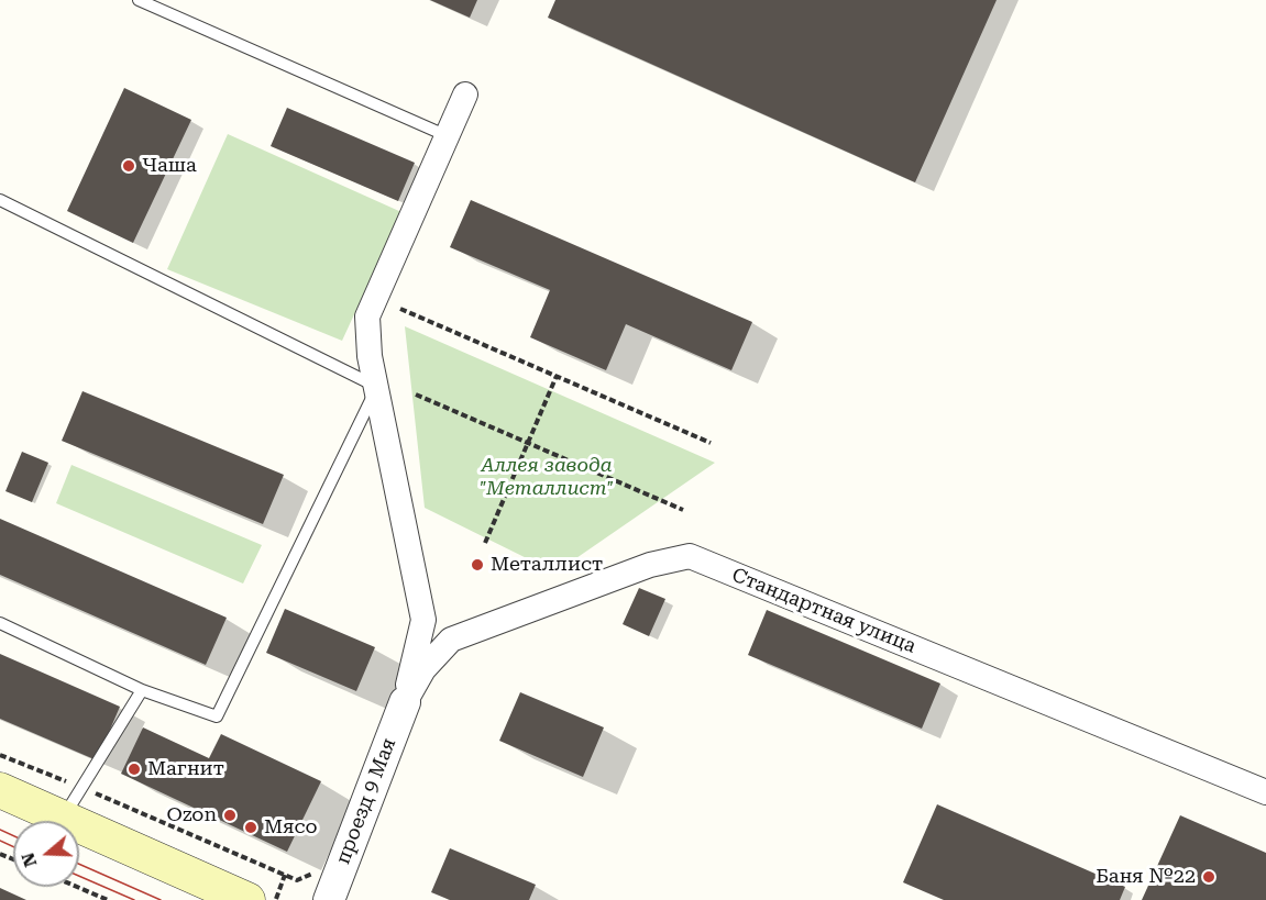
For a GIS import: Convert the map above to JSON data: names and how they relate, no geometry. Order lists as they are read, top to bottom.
{
  "streets": {
    "street": ["Стандартная улица", "проезд 9 Мая"]
  },
  "crossings": [
    ["Стандартная улица", "проезд 9 Мая"]
  ],
  "parks": ["Аллея завода \"Металлист\""],
  "places": [
    "Чаша",
    "Металлист",
    "Магнит",
    "Ozon",
    "Мясо",
    "Баня №22"
  ],
  "north": "left"
}
